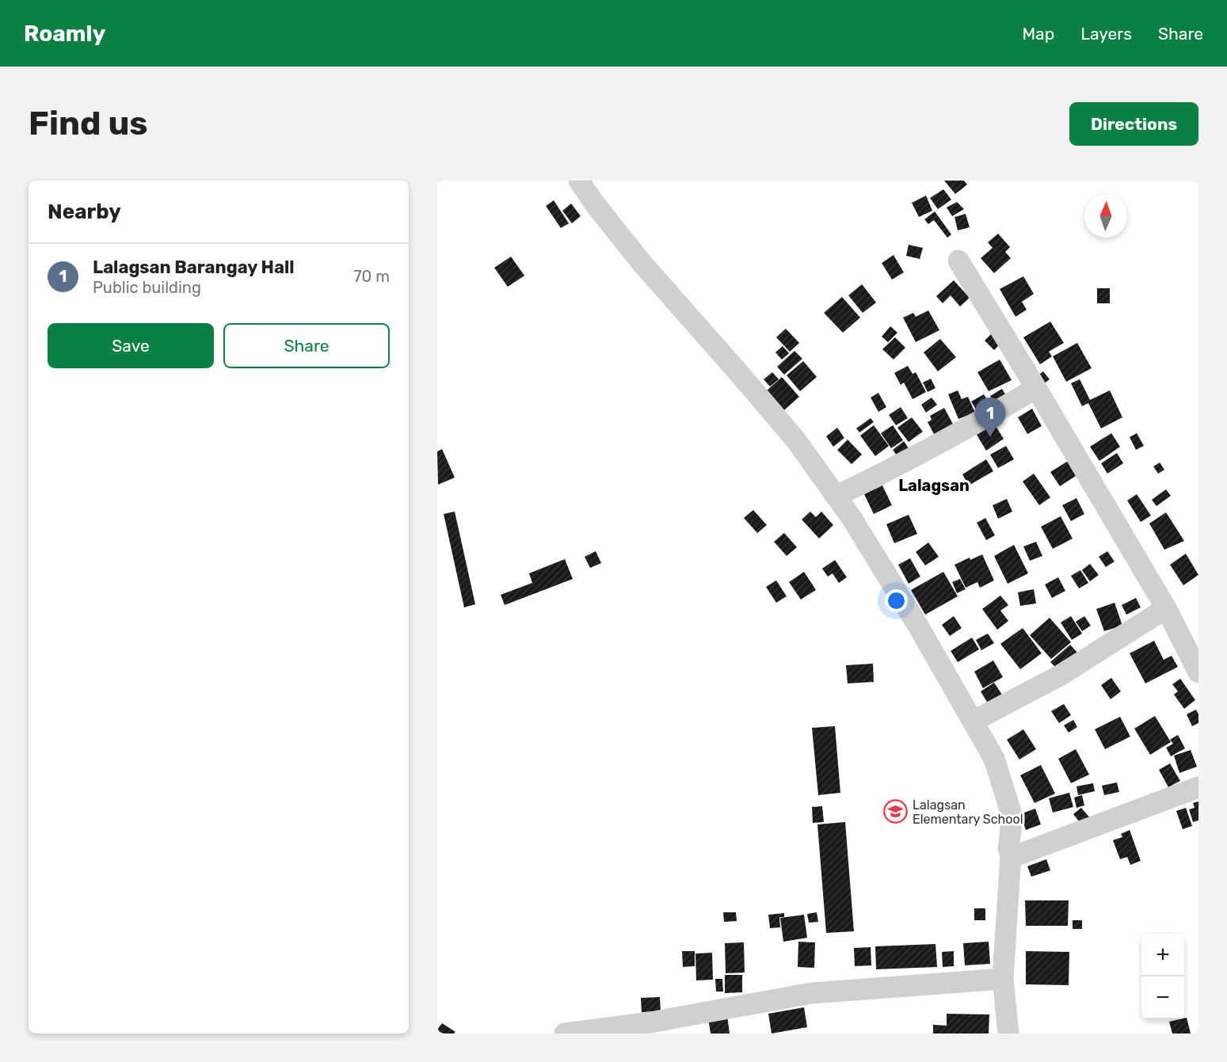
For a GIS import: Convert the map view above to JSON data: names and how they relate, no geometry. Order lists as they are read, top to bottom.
{
  "districts": ["Lalagsan"],
  "places": {
    "school or university": ["Lalagsan Elementary School"]
  },
  "north": "top",
  "page": {
    "header": "Roamly",
    "nav": ["Map", "Layers", "Share"],
    "buttons": [
      "Directions",
      ["Save", "Share"]
    ],
    "title": "Find us",
    "heading": "Nearby",
    "list": [
      {
        "mark": "1",
        "name": "Lalagsan Barangay Hall",
        "note": "Public building",
        "value": "70 m"
      }
    ],
    "pins": "1",
    "map_buttons": ["+", "−"]
  }
}
